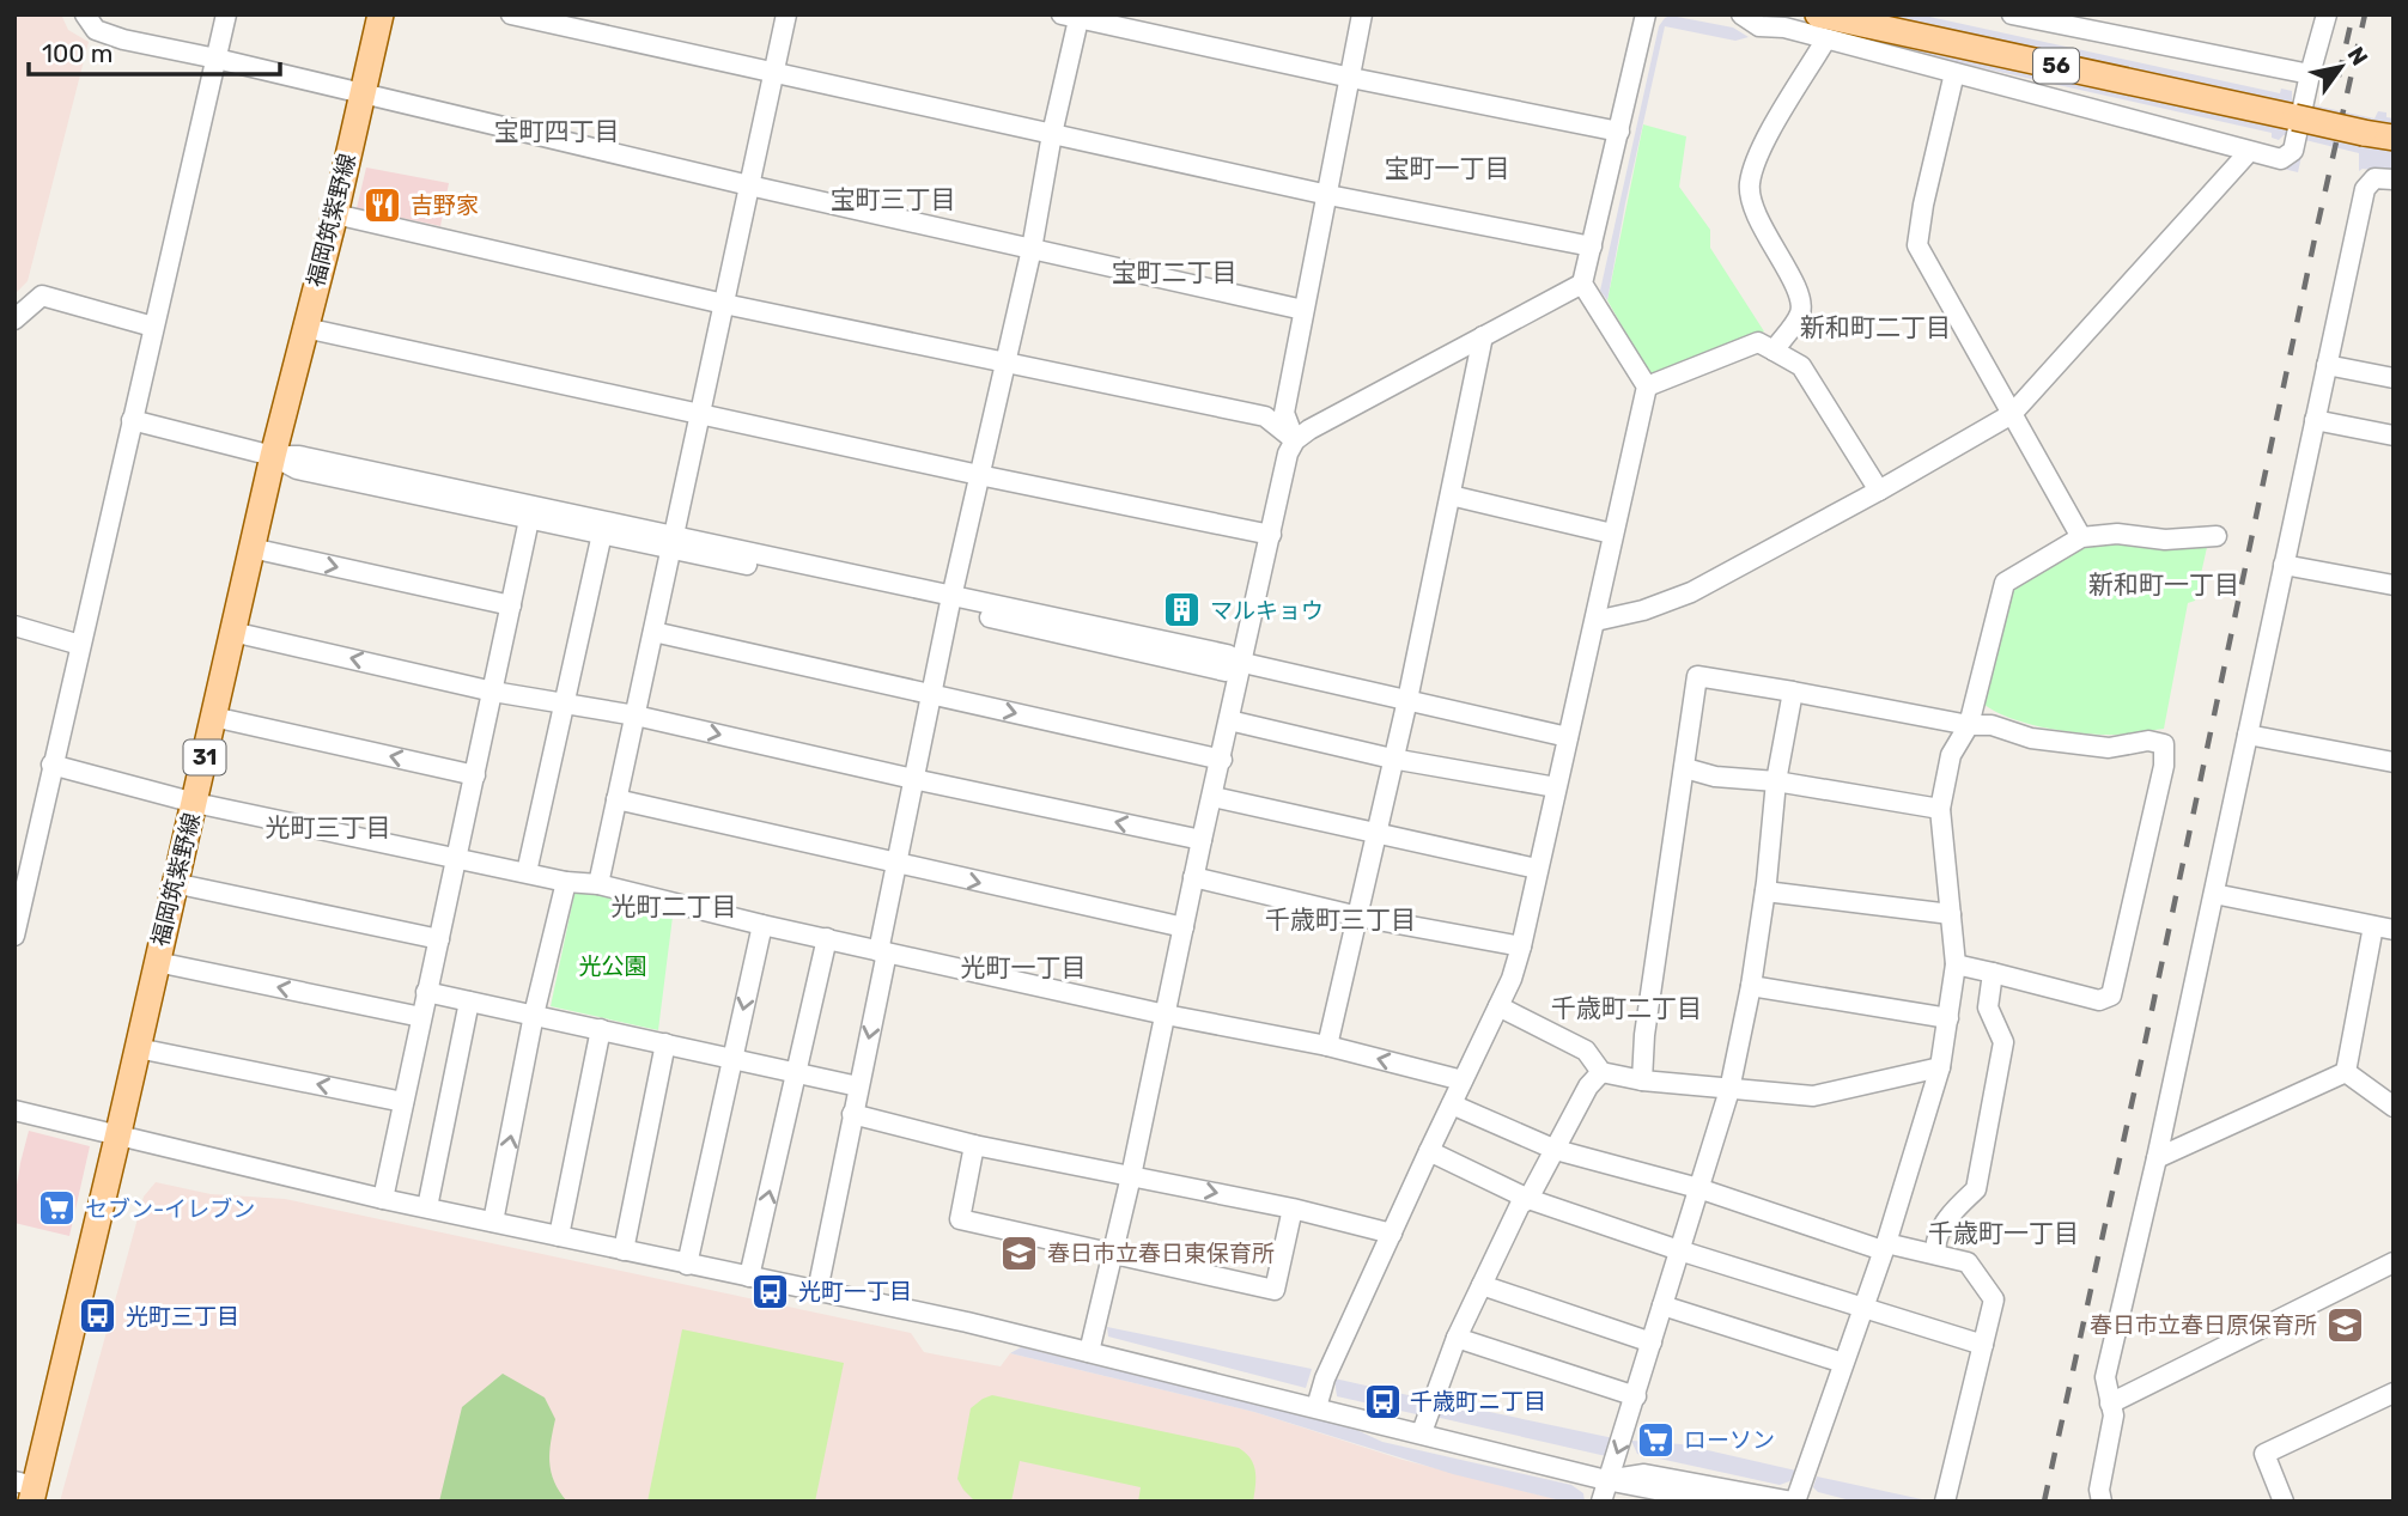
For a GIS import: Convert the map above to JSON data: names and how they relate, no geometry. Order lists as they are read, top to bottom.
{
  "streets": {
    "main road": ["56", "福岡筑紫野線", "31"]
  },
  "districts": [
    "宝町四丁目",
    "宝町一丁目",
    "宝町三丁目",
    "宝町二丁目",
    "新和町二丁目",
    "新和町一丁目",
    "光町三丁目",
    "光町二丁目",
    "千歳町三丁目",
    "光町一丁目",
    "千歳町二丁目",
    "千歳町一丁目"
  ],
  "parks": ["光公園"],
  "places": {
    "restaurant": ["吉野家"],
    "building": ["マルキョウ"],
    "supermarket": ["セブン-イレブン", "ローソン"],
    "school or university": ["春日市立春日東保育所", "春日市立春日原保育所"],
    "bus stop": ["光町一丁目", "光町三丁目", "千歳町ニ丁目"]
  },
  "scale_bar": "100 m",
  "north": "top right"
}
